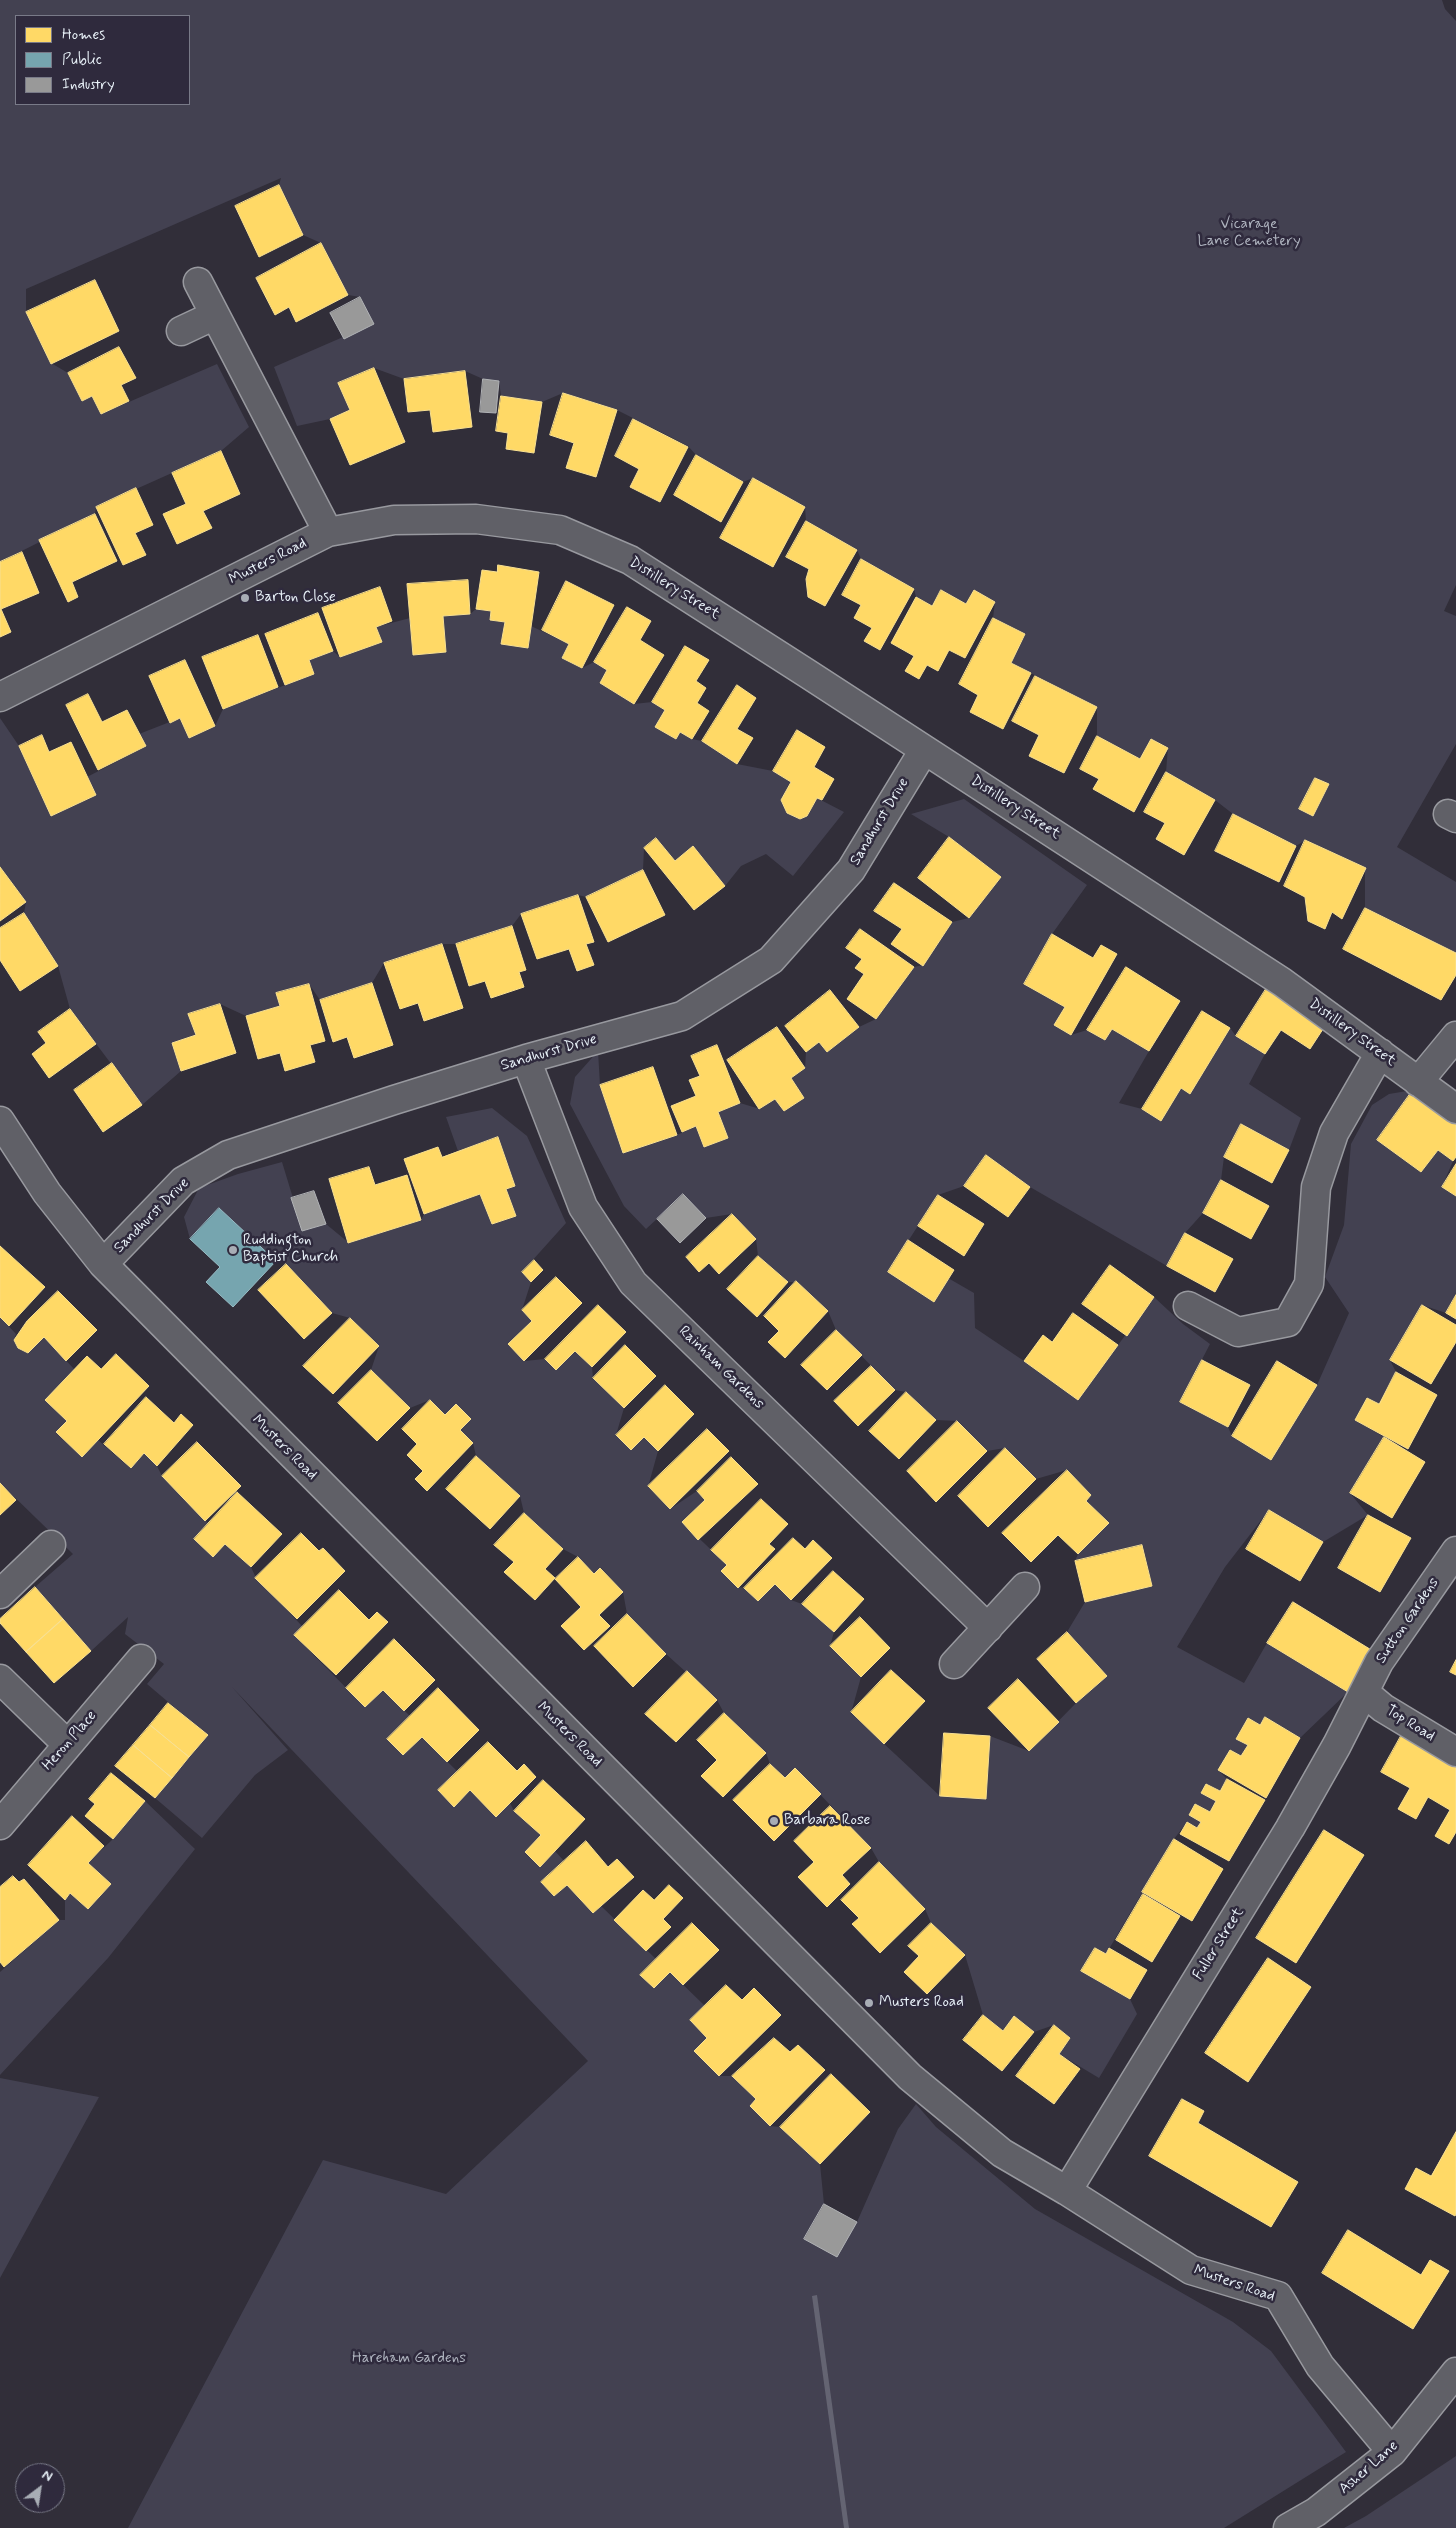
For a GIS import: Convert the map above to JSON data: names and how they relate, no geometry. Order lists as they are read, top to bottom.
{
  "streets": {
    "street": [
      "Musters Road",
      "Distillery Street",
      "Sandhurst Drive",
      "Rainham Gardens",
      "Sutton Gardens",
      "Top Road",
      "Heron Place",
      "Fuller Street",
      "Asher Lane"
    ]
  },
  "crossings": [
    ["Musters Road", "Distillery Street"],
    ["Musters Road", "Sandhurst Drive"],
    ["Musters Road", "Fuller Street"],
    ["Musters Road", "Asher Lane"],
    ["Distillery Street", "Sandhurst Drive"],
    ["Sandhurst Drive", "Rainham Gardens"],
    ["Sutton Gardens", "Top Road"],
    ["Sutton Gardens", "Fuller Street"],
    ["Top Road", "Fuller Street"]
  ],
  "parks": ["Vicarage Lane Cemetery", "Hareham Gardens"],
  "places": [
    "Barton Close",
    "Ruddington Baptist Church",
    "Barbara Rose",
    "Musters Road"
  ],
  "legend": ["Homes", "Public", "Industry"],
  "north": "top right"
}
